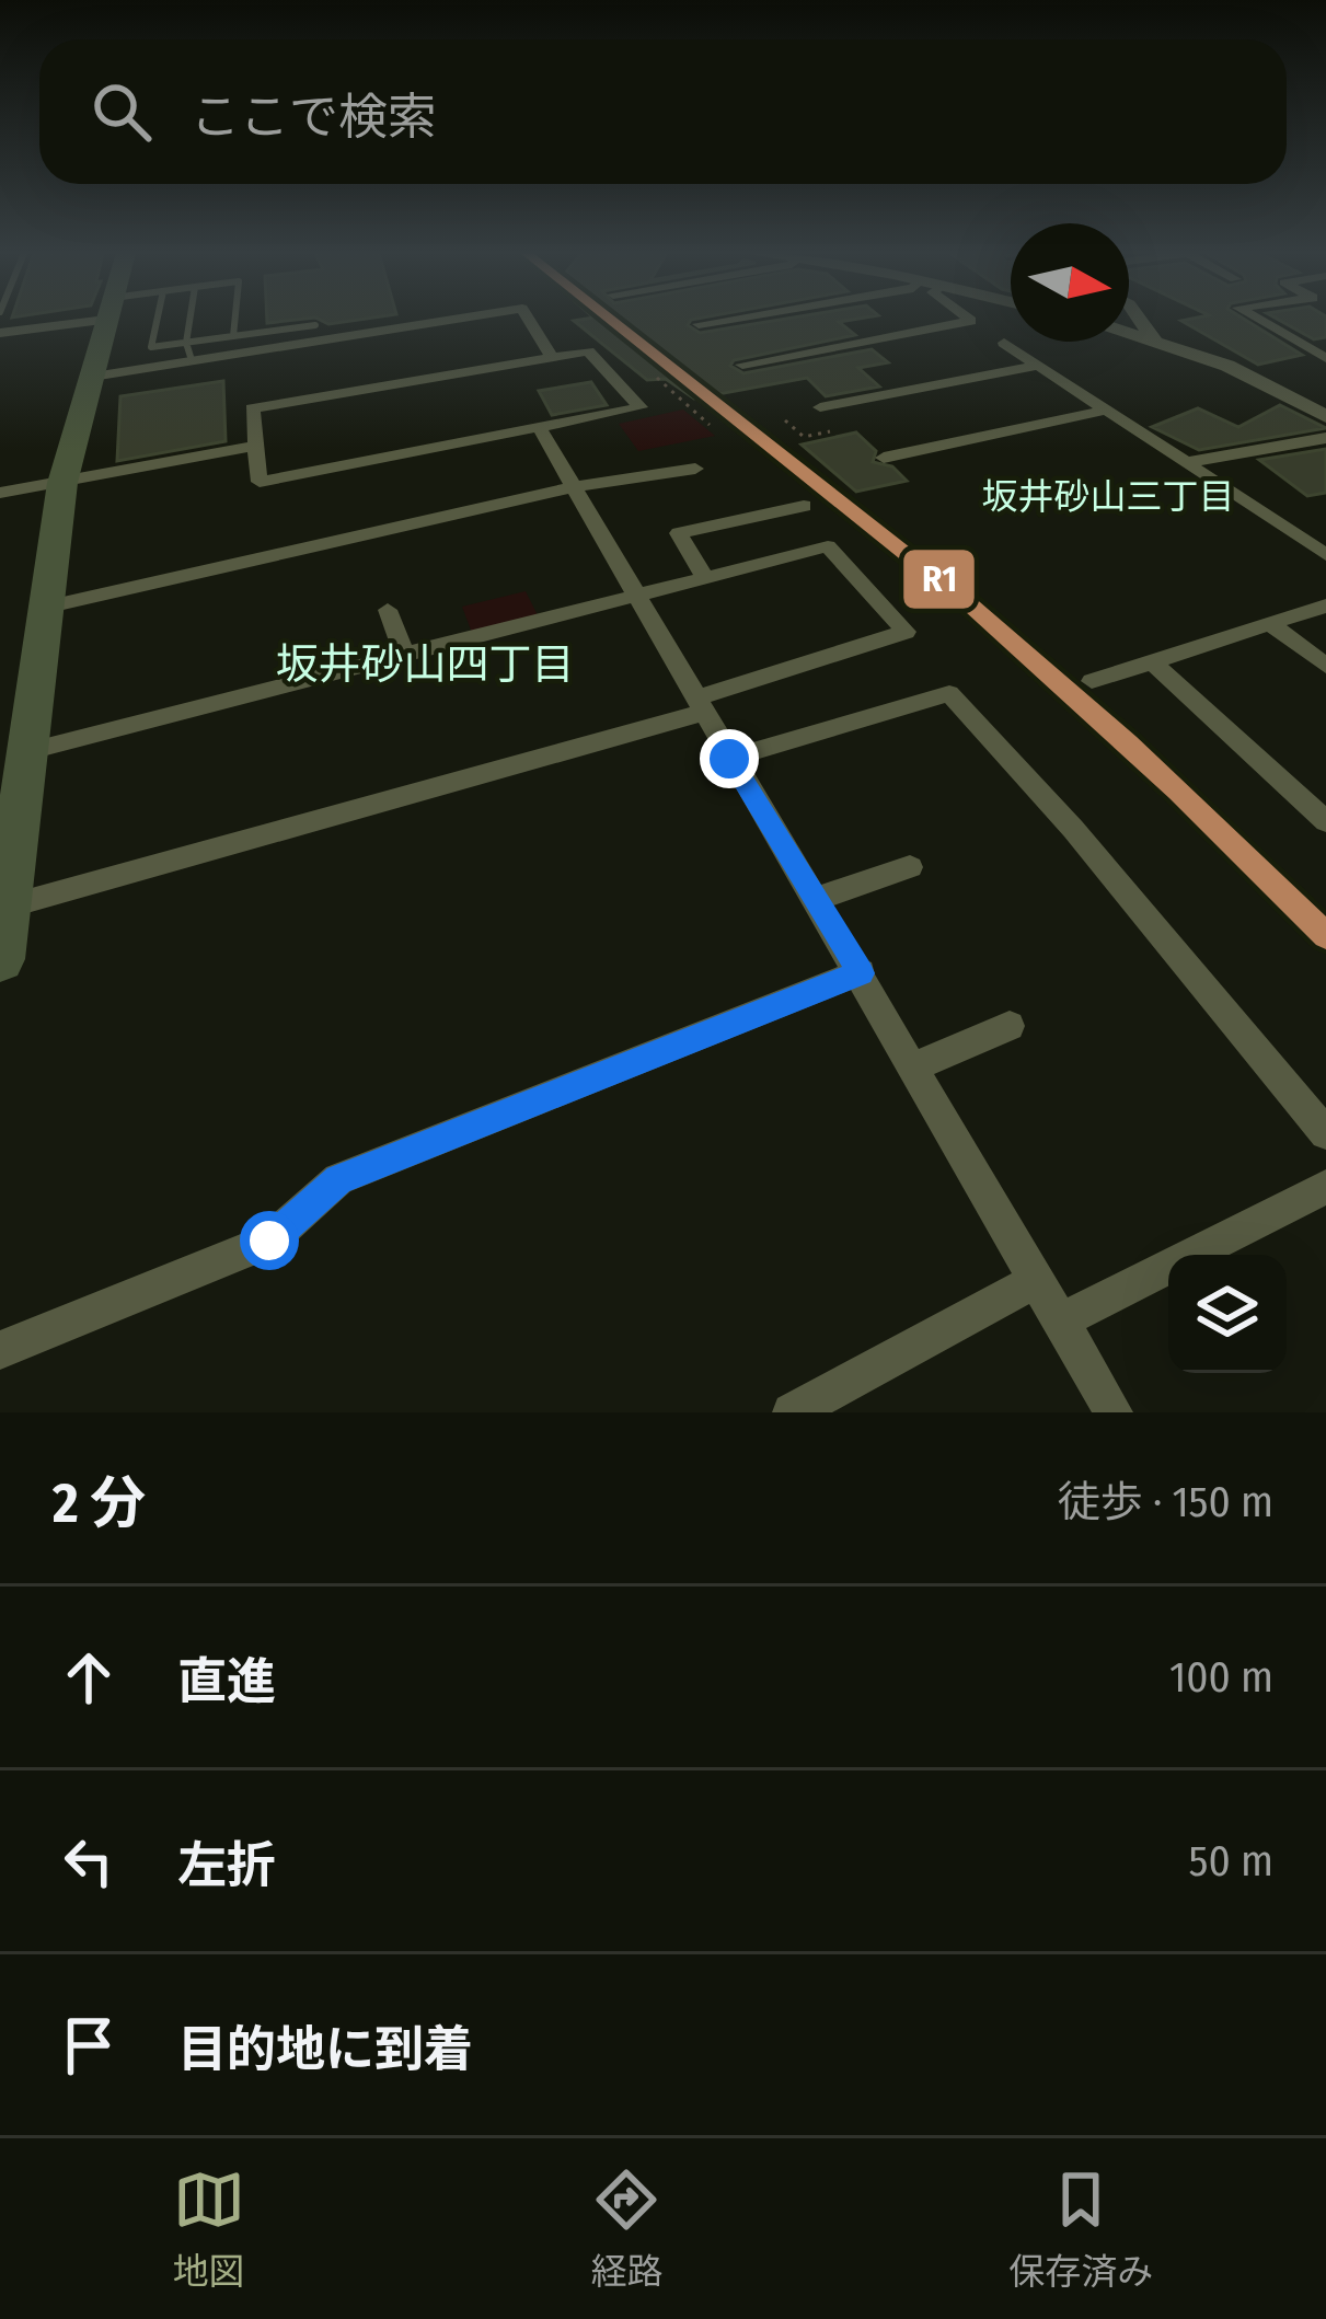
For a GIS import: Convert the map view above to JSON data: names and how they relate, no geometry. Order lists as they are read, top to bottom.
{
  "districts": ["坂井砂山三丁目", "坂井砂山四丁目"],
  "lines": ["transit line R1"],
  "north": "right",
  "page": {
    "search": "ここで検索",
    "heading": ["2 分", "徒歩 · 150 m"],
    "list": [
      ["直進", "100 m"],
      ["左折", "50 m"],
      "目的地に到着"
    ],
    "nav": ["地図", "経路", "保存済み"]
  }
}
